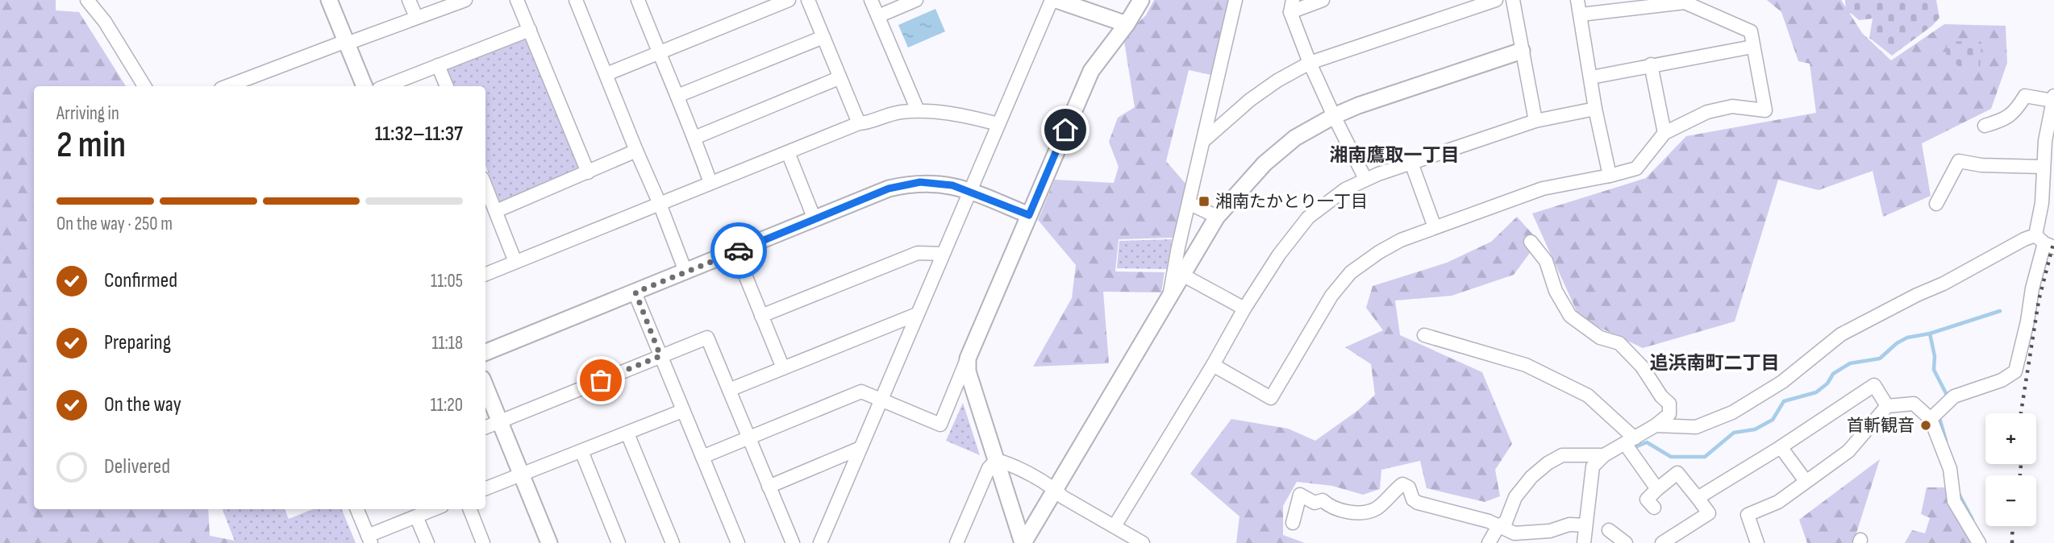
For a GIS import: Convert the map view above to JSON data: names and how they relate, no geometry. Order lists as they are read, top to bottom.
{
  "districts": ["湘南鷹取一丁目", "追浜南町二丁目"],
  "places": {
    "transit": ["湘南たかとり一丁目"],
    "other": ["首斬観音"]
  },
  "page": {
    "heading": ["2 min", "Arriving in", "11:32–11:37"],
    "bar": "On the way · 250 m",
    "list": [
      ["Confirmed", "11:05"],
      ["Preparing", "11:18"],
      ["On the way", "11:20"],
      "Delivered"
    ],
    "map_buttons": ["+", "−"]
  }
}
